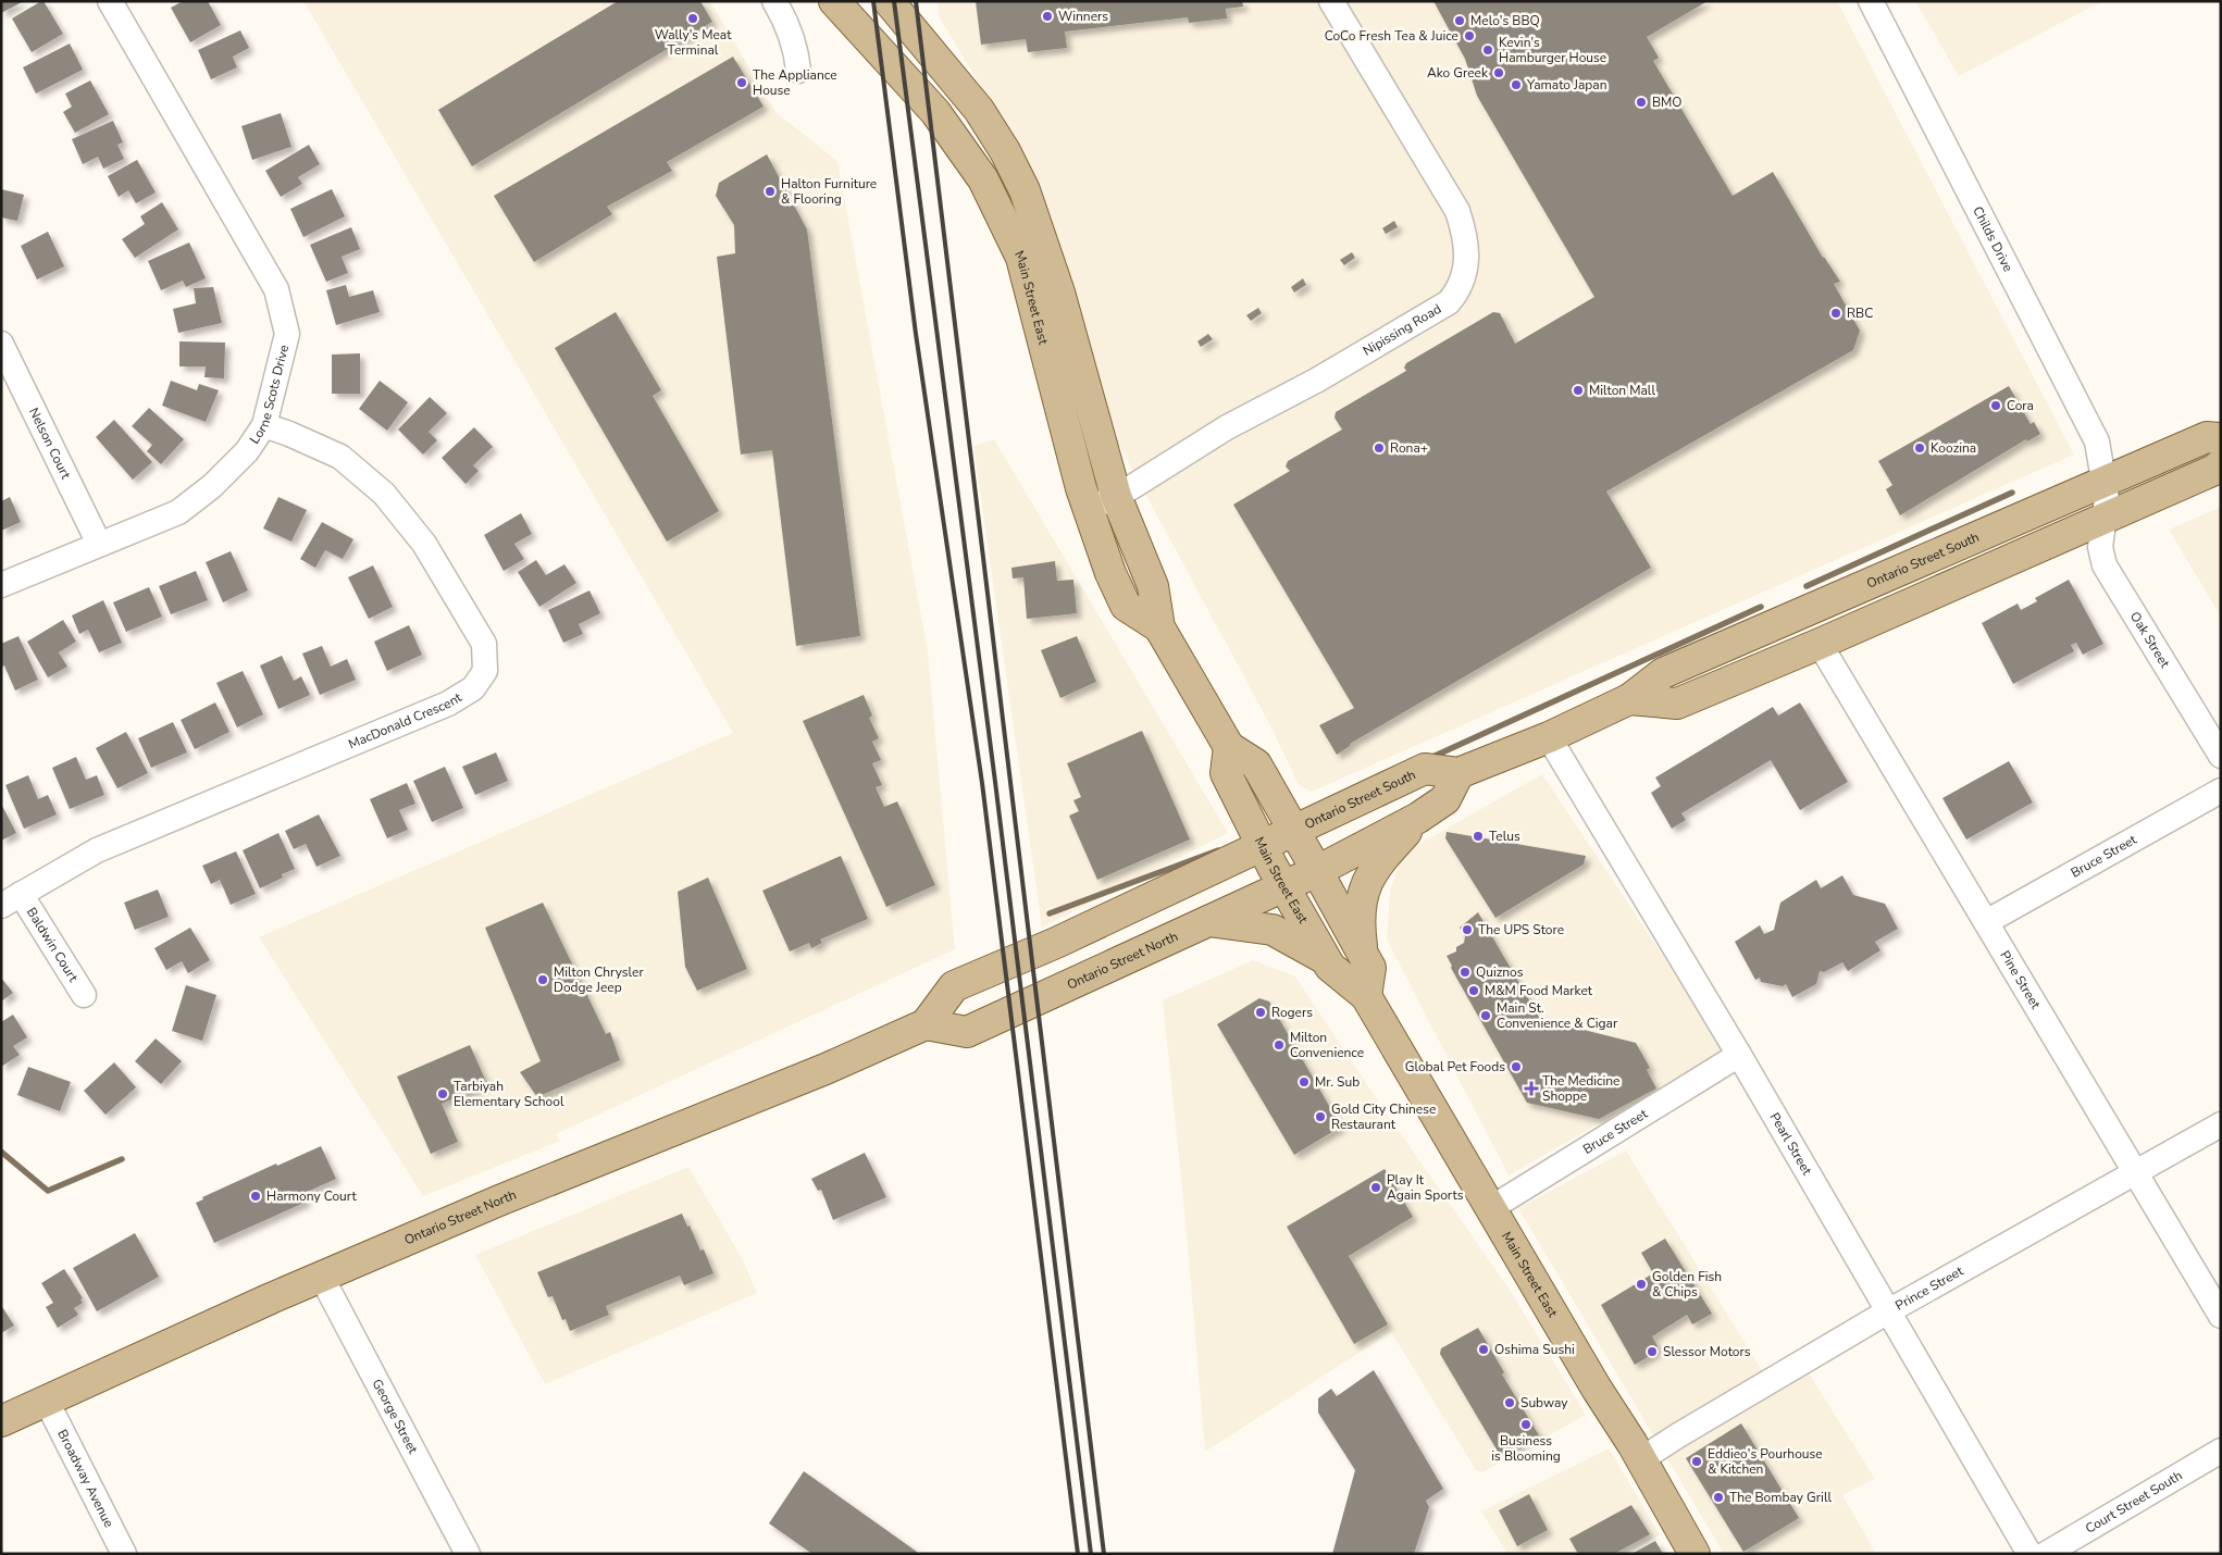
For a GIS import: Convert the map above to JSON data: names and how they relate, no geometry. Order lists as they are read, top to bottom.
{
  "streets": {
    "main road": ["Main Street East", "Ontario Street South", "Ontario Street North"],
    "street": [
      "Childs Drive",
      "Nipissing Road",
      "Lorne Scots Drive",
      "Nelson Court",
      "Oak Street",
      "MacDonald Crescent",
      "Bruce Street",
      "Baldwin Court",
      "Pine Street",
      "Pearl Street",
      "Prince Street",
      "George Street",
      "Broadway Avenue",
      "Court Street South"
    ]
  },
  "crossings": [
    ["Childs Drive", "Ontario Street South"],
    ["Childs Drive", "Oak Street"],
    ["Main Street East", "Nipissing Road"],
    ["Main Street East", "Ontario Street South"],
    ["Main Street East", "Bruce Street"],
    ["Main Street East", "Ontario Street North"],
    ["Main Street East", "Prince Street"],
    ["Lorne Scots Drive", "Nelson Court"],
    ["Lorne Scots Drive", "MacDonald Crescent"],
    ["Ontario Street South", "Ontario Street North"],
    ["Ontario Street South", "Pearl Street"],
    ["MacDonald Crescent", "Baldwin Court"],
    ["Bruce Street", "Pine Street"],
    ["Bruce Street", "Pearl Street"],
    ["Ontario Street North", "George Street"],
    ["Ontario Street North", "Broadway Avenue"],
    ["Pine Street", "Prince Street"],
    ["Pearl Street", "Prince Street"]
  ],
  "places": {
    "other": [
      "Winners",
      "Wally's Meat Terminal",
      "Melo's BBQ",
      "CoCo Fresh Tea & Juice",
      "Kevin's Hamburger House",
      "Ako Greek",
      "The Appliance House",
      "Yamato Japan",
      "BMO",
      "Halton Furniture & Flooring",
      "RBC",
      "Milton Mall",
      "Cora",
      "Rona+",
      "Koozina",
      "Telus",
      "The UPS Store",
      "Quiznos",
      "Milton Chrysler Dodge Jeep",
      "M&M Food Market",
      "Rogers",
      "Main St. Convenience & Cigar",
      "Milton Convenience",
      "Global Pet Foods",
      "Mr. Sub",
      "Tarbiyah Elementary School",
      "Gold City Chinese Restaurant",
      "Play It Again Sports",
      "Harmony Court",
      "Golden Fish & Chips",
      "Oshima Sushi",
      "Slessor Motors",
      "Subway",
      "Business is Blooming",
      "Eddieo's Pourhouse & Kitchen",
      "The Bombay Grill"
    ],
    "health": ["The Medicine Shoppe"]
  }
}
